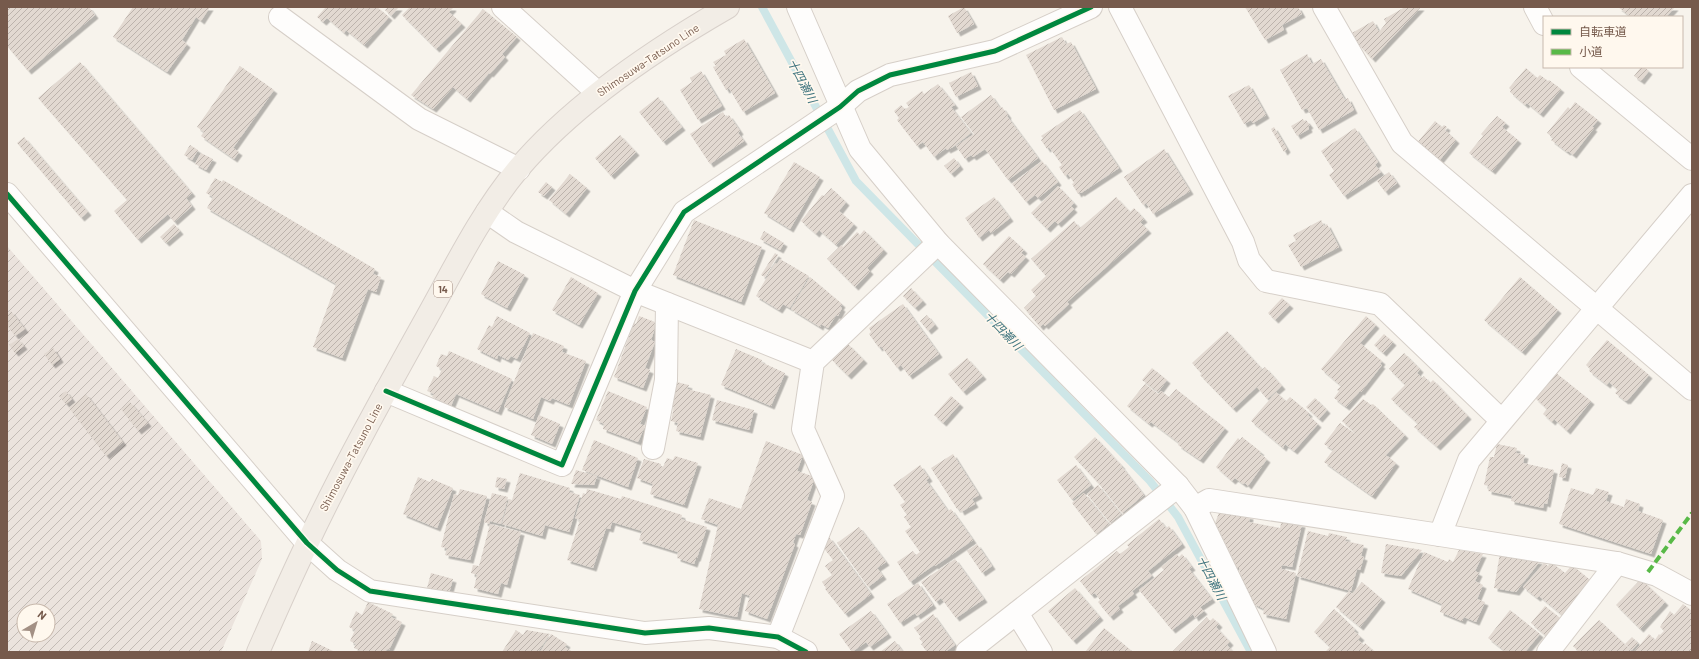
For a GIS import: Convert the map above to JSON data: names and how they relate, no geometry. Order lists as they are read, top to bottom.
{
  "streets": {
    "main road": ["Shimosuwa-Tatsuno Line", "14"]
  },
  "water": ["十四瀬川"],
  "legend": ["自転車道", "小道"],
  "north": "top right"
}
